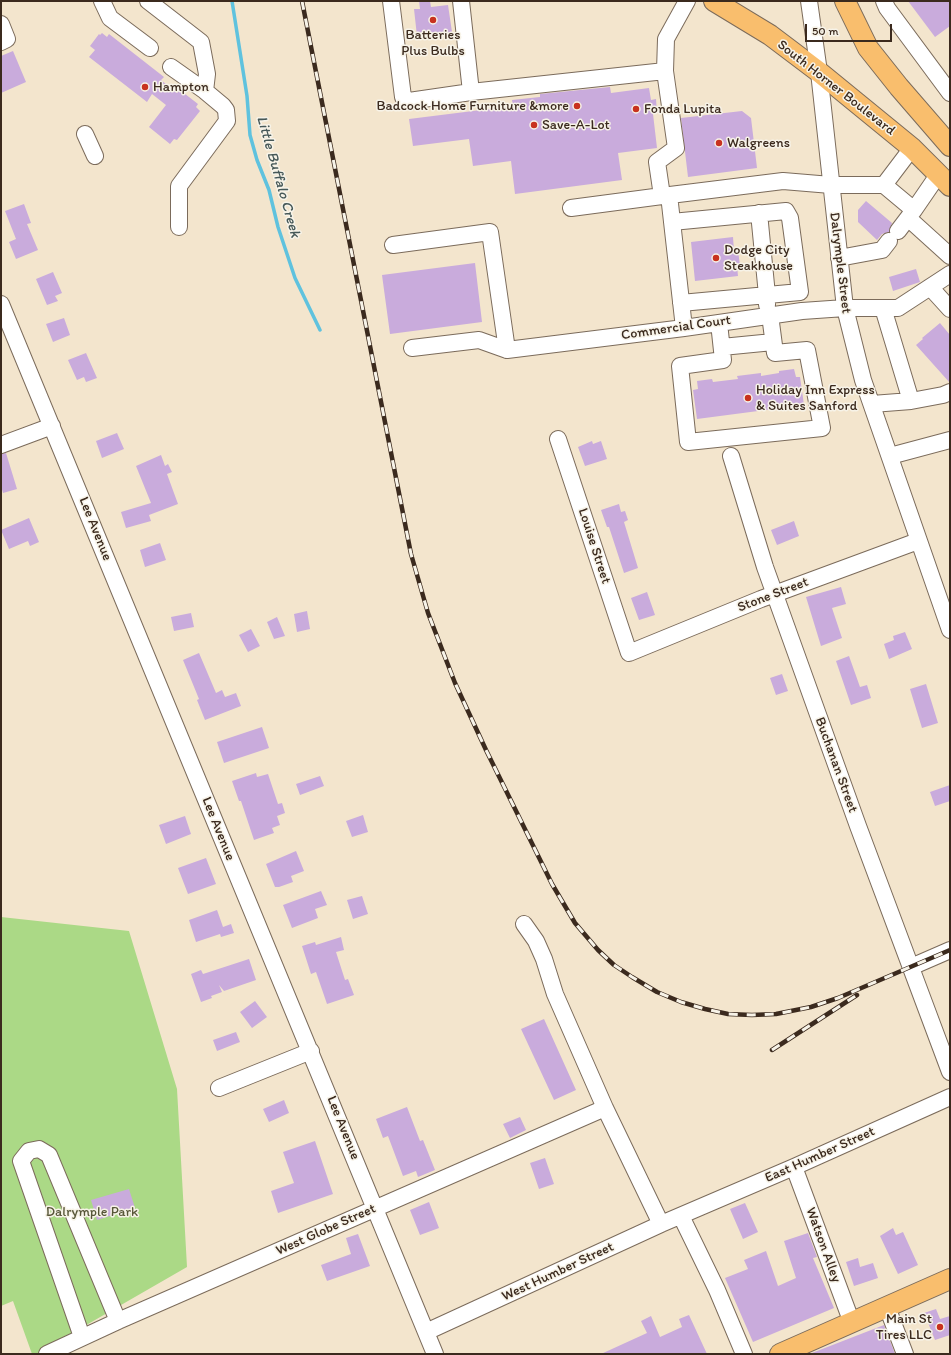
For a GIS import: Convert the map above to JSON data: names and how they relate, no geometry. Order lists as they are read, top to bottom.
{
  "streets": {
    "main road": ["South Horner Boulevard"],
    "street": [
      "Dalrymple Street",
      "Commercial Court",
      "Lee Avenue",
      "Louise Street",
      "Stone Street",
      "Buchanan Street",
      "East Humber Street",
      "West Globe Street",
      "Watson Alley",
      "West Humber Street"
    ]
  },
  "crossings": [
    ["South Horner Boulevard", "Dalrymple Street"],
    ["Dalrymple Street", "Commercial Court"],
    ["Dalrymple Street", "Stone Street"],
    ["Lee Avenue", "West Globe Street"],
    ["Lee Avenue", "West Humber Street"],
    ["Louise Street", "Stone Street"],
    ["Stone Street", "Buchanan Street"],
    ["East Humber Street", "Watson Alley"],
    ["East Humber Street", "West Humber Street"]
  ],
  "water": ["Little Buffalo Creek"],
  "parks": ["Dalrymple Park"],
  "places": [
    "Batteries Plus Bulbs",
    "Hampton",
    "Badcock Home Furniture &more",
    "Fonda Lupita",
    "Save-A-Lot",
    "Walgreens",
    "Dodge City Steakhouse",
    "Holiday Inn Express & Suites Sanford",
    "Main St Tires LLC"
  ],
  "scale_bar": "50 m"
}
